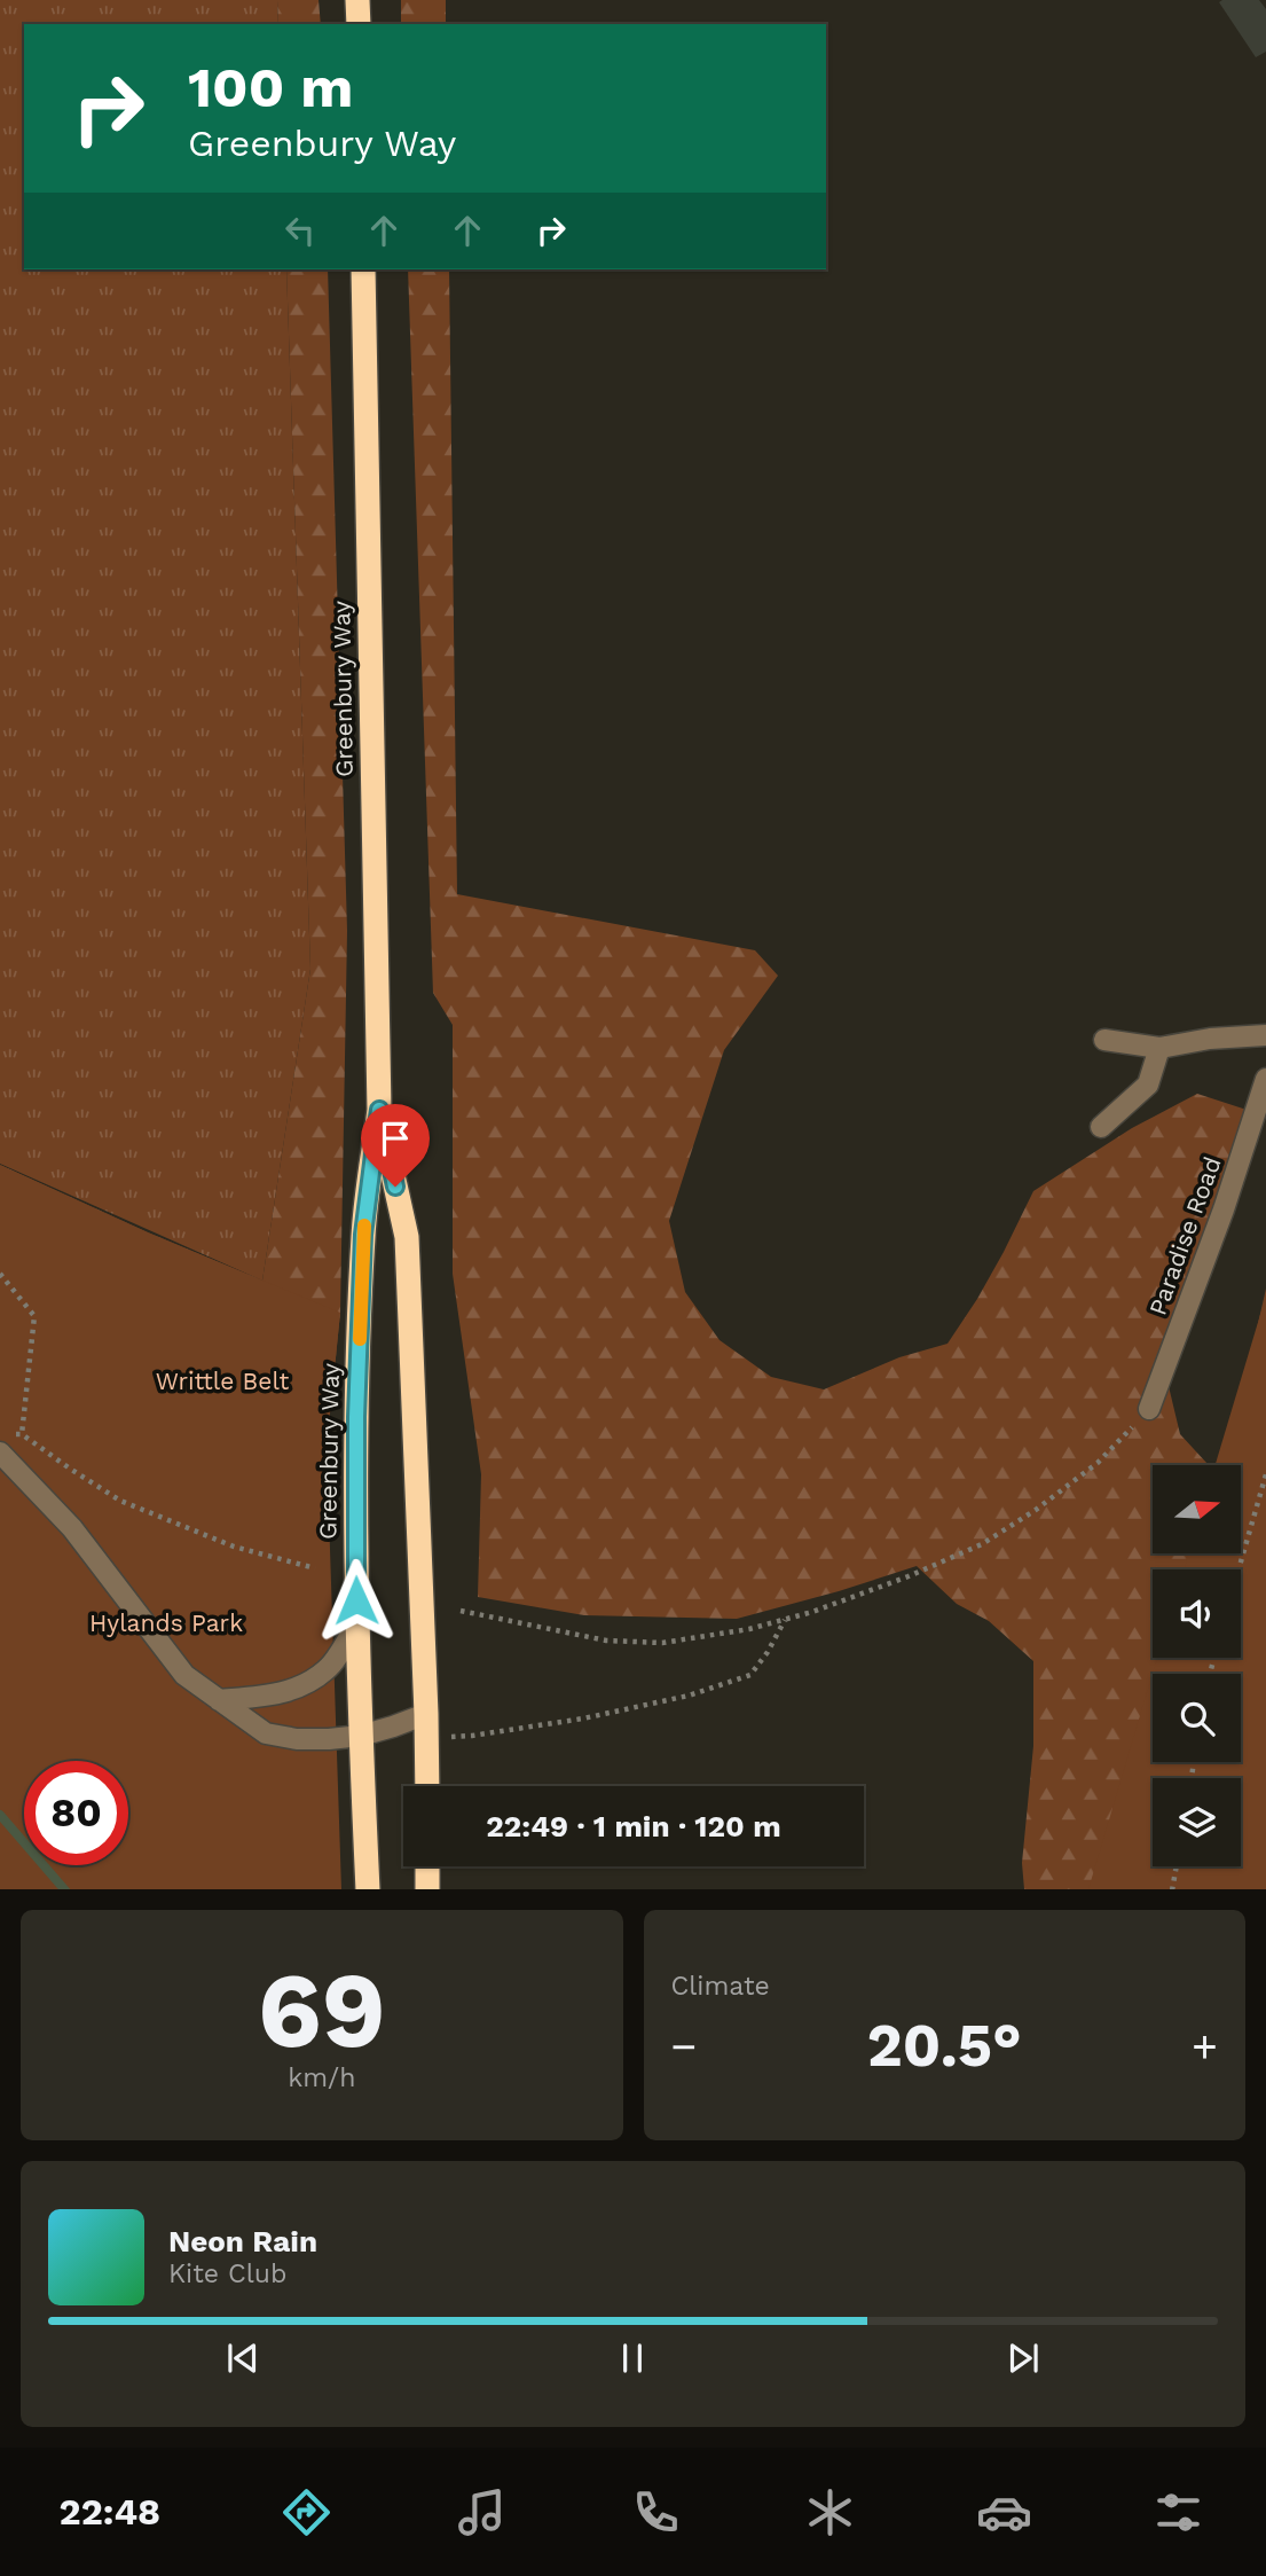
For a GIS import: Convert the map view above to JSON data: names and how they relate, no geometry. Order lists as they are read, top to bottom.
{
  "streets": {
    "highway": ["Greenbury Way"],
    "street": ["Paradise Road"]
  },
  "parks": ["Writtle Belt", "Hylands Park"],
  "north": "right",
  "page": {
    "turn": ["100 m", "Greenbury Way"],
    "limit": "80",
    "trip": "22:49 · 1 min · 120 m",
    "tile": [
      ["69", "km/h"],
      "Climate"
    ],
    "heat": ["−", "20.5°", "+"],
    "song": ["Neon Rain", "Kite Club"],
    "tabs": "22:48"
  }
}
